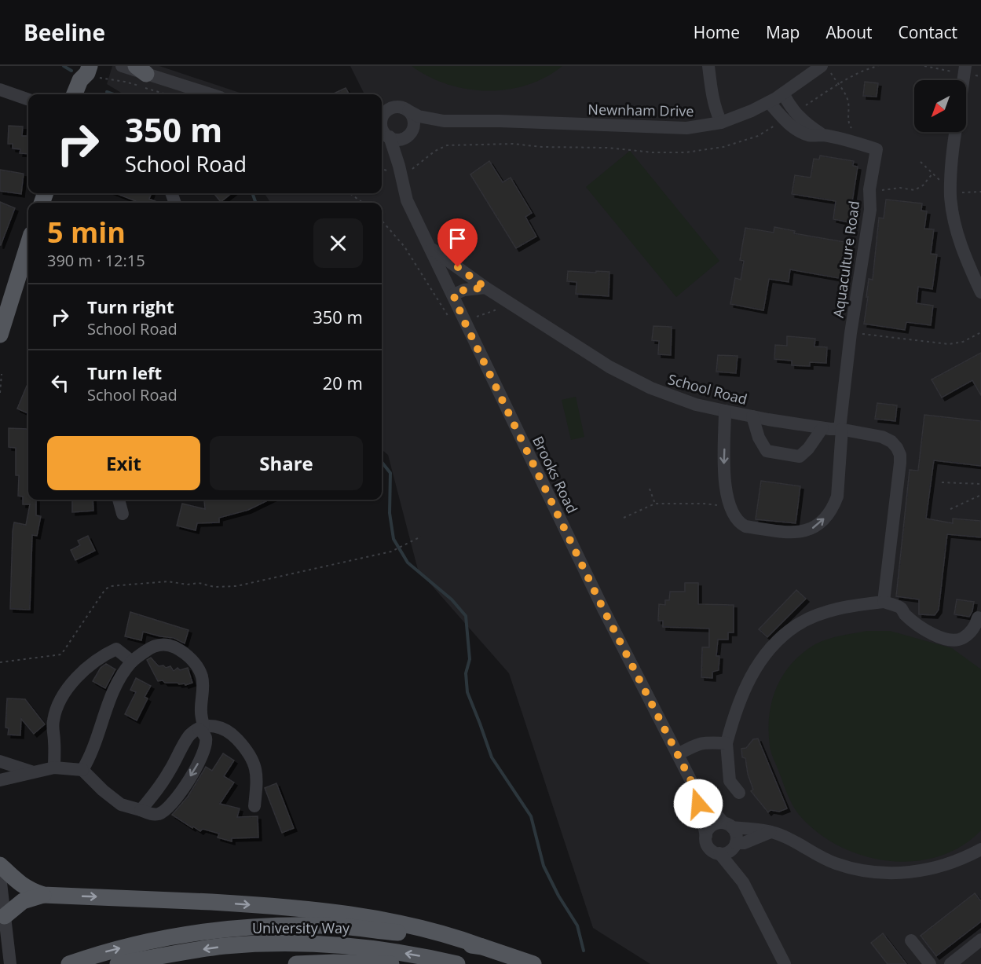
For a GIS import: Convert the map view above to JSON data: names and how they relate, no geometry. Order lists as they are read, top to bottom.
{
  "streets": {
    "main road": ["University Way"],
    "street": [
      "Newnham Drive",
      "Aquaculture Road",
      "School Road",
      "Brooks Road"
    ]
  },
  "crossings": [
    ["Newnham Drive", "Aquaculture Road"],
    ["Newnham Drive", "Brooks Road"],
    ["Aquaculture Road", "School Road"],
    ["School Road", "Brooks Road"]
  ],
  "north": "bottom left",
  "page": {
    "header": "Beeline",
    "nav": [
      "Home",
      "Map",
      "About",
      "Contact"
    ],
    "turn": ["350 m", "School Road"],
    "heading": ["5 min", "390 m · 12:15"],
    "list": [
      {
        "name": "Turn right",
        "note": "School Road",
        "value": "350 m"
      },
      {
        "name": "Turn left",
        "note": "School Road",
        "value": "20 m"
      }
    ],
    "buttons": ["Exit", "Share"]
  }
}
